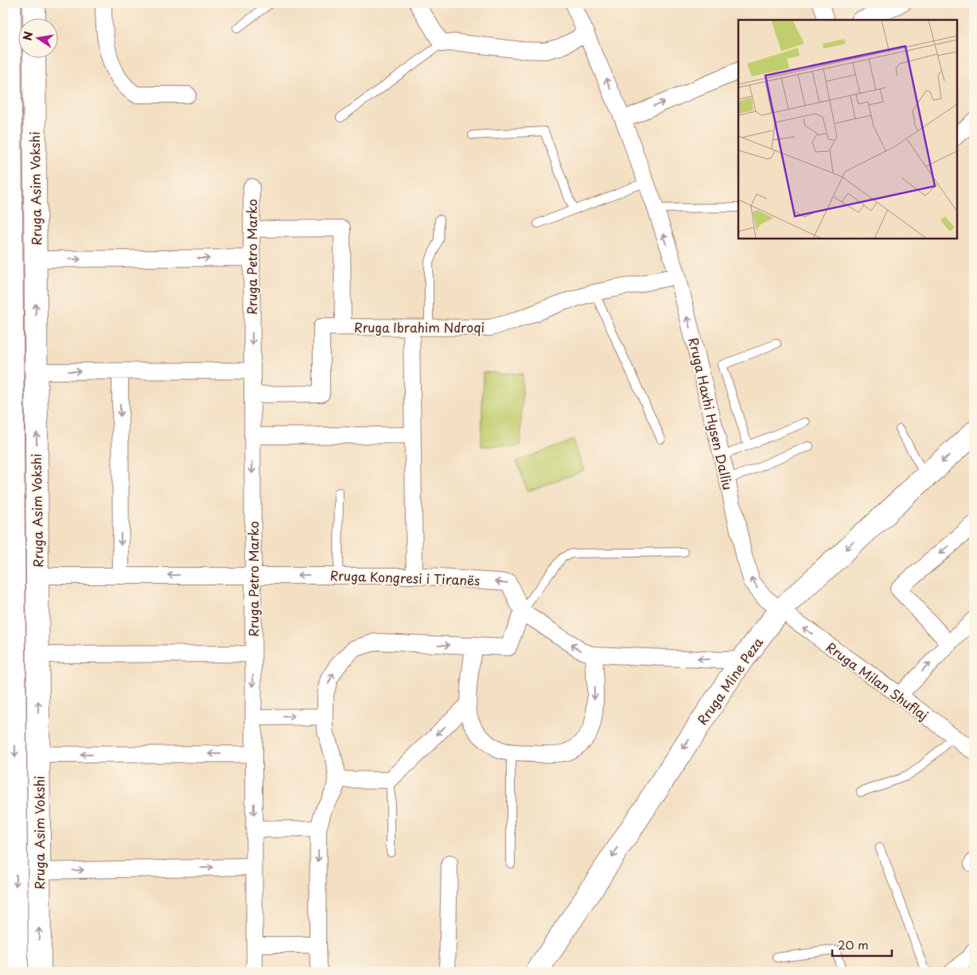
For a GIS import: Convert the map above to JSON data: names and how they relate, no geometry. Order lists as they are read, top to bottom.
{
  "streets": {
    "main road": ["Rruga Asim Vokshi", "Rruga Mine Peza"],
    "street": [
      "Rruga Petro Marko",
      "Rruga Ibrahim Ndroqi",
      "Rruga Haxhi Hysen Dalliu",
      "Rruga Kongresi i Tiranës",
      "Rruga Milan Shuflaj"
    ]
  },
  "crossings": [
    ["Rruga Asim Vokshi", "Rruga Kongresi i Tiranës"],
    ["Rruga Petro Marko", "Rruga Ibrahim Ndroqi"],
    ["Rruga Petro Marko", "Rruga Kongresi i Tiranës"],
    ["Rruga Ibrahim Ndroqi", "Rruga Haxhi Hysen Dalliu"],
    ["Rruga Haxhi Hysen Dalliu", "Rruga Mine Peza"],
    ["Rruga Haxhi Hysen Dalliu", "Rruga Milan Shuflaj"],
    ["Rruga Mine Peza", "Rruga Milan Shuflaj"]
  ],
  "one_way": ["Rruga Haxhi Hysen Dalliu", "Rruga Mine Peza", "Rruga Milan Shuflaj"],
  "scale_bar": "20 m",
  "north": "left"
}
